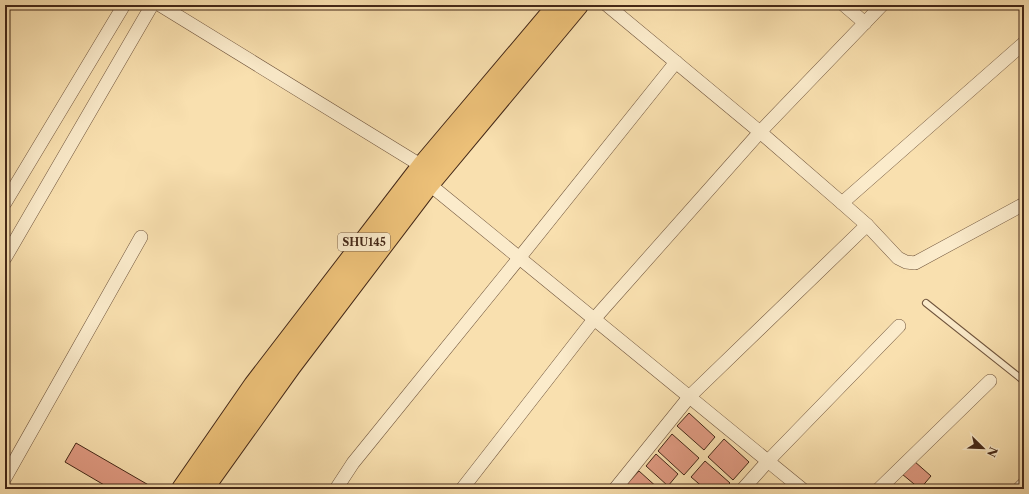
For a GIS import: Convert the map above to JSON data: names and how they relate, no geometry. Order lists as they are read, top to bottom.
{
  "streets": {
    "main road": ["SHU145"]
  },
  "north": "bottom right"
}
